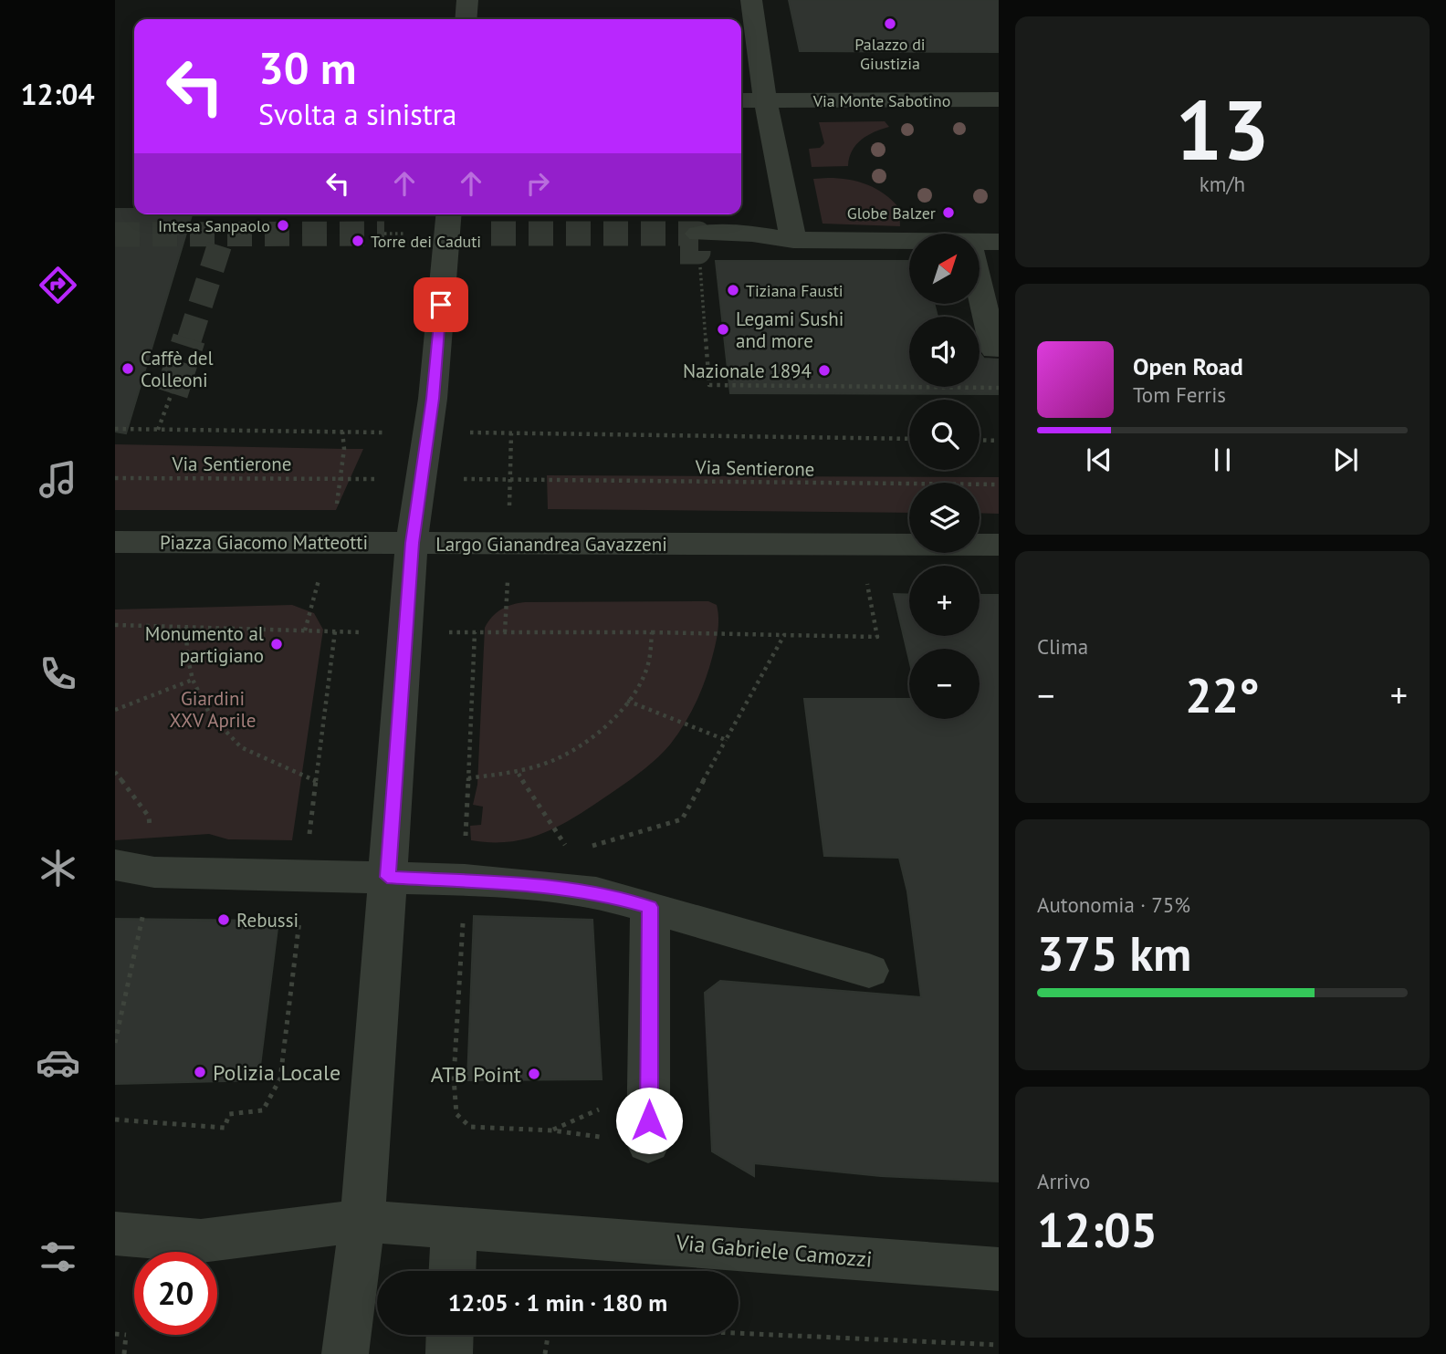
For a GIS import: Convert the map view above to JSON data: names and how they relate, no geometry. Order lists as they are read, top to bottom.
{
  "streets": {
    "street": [
      "Via Monte Sabotino",
      "Piazza Giacomo Matteotti",
      "Largo Gianandrea Gavazzeni",
      "Via Gabriele Camozzi"
    ],
    "path": ["Via Sentierone"]
  },
  "crossings": [
    ["Piazza Giacomo Matteotti", "Largo Gianandrea Gavazzeni"],
    ["Largo Gianandrea Gavazzeni", "Via Gabriele Camozzi"]
  ],
  "parks": ["Giardini XXV Aprile"],
  "places": [
    "Palazzo di Giustizia",
    "Globe Balzer",
    "Intesa Sanpaolo",
    "Torre dei Caduti",
    "Tiziana Fausti",
    "Legami Sushi and more",
    "Caffè del Colleoni",
    "Nazionale 1894",
    "Monumento al partigiano",
    "Rebussi",
    "Polizia Locale",
    "ATB Point"
  ],
  "north": "top right",
  "page": {
    "tabs": "12:04",
    "tile": [
      ["13", "km/h"],
      "Clima",
      ["Autonomia · 75%", "375 km"],
      ["Arrivo", "12:05"]
    ],
    "turn": ["30 m", "Svolta a sinistra"],
    "map_buttons": ["+", "−"],
    "song": ["Open Road", "Tom Ferris"],
    "heat": ["−", "22°", "+"],
    "limit": "20",
    "trip": "12:05 · 1 min · 180 m"
  }
}
